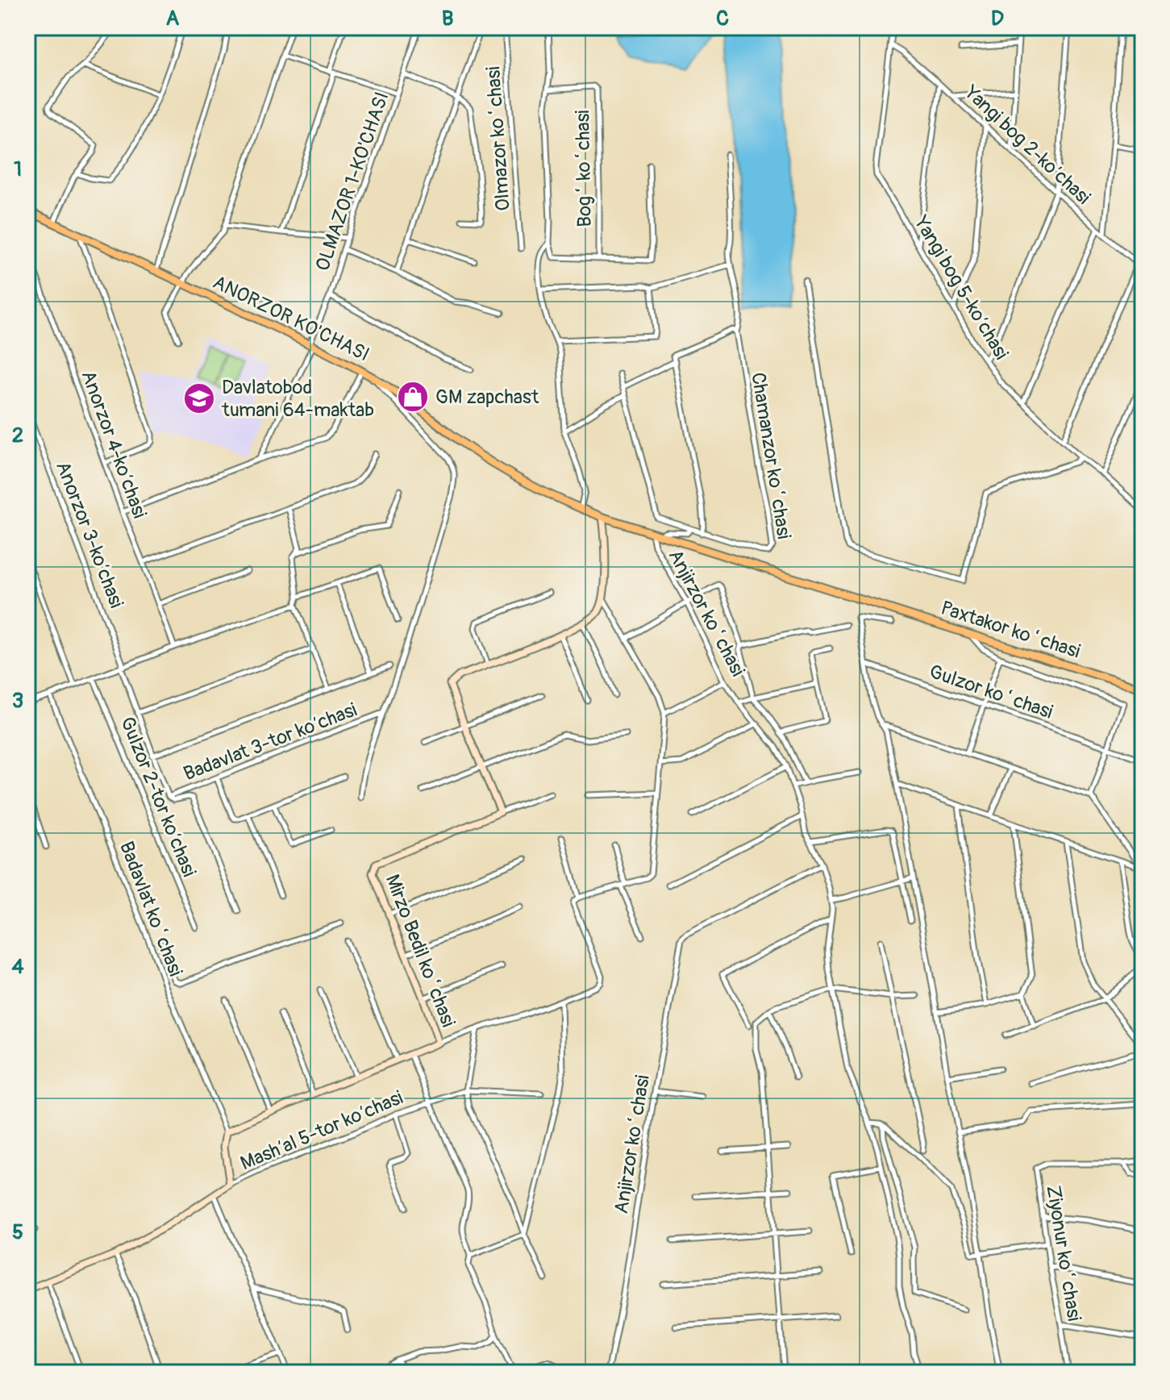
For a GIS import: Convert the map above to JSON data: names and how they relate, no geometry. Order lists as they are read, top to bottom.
{
  "streets": {
    "main road": ["ANORZOR KO'CHASI", "Paxtakor koʻchasi"],
    "street": [
      "Olmazor koʻchasi",
      "Yangi bog 2-koʼchasi",
      "Bogʻ koʻchasi",
      "OLMAZOR 1-KO'CHASI",
      "Yangi bog 5-koʼchasi",
      "Аnorzor 4-koʼchasi",
      "Chamanzor koʻchasi",
      "Аnorzor 3-koʼchasi",
      "Anjirzor koʻchasi",
      "Gulzor koʻchasi",
      "Badavlat 3-tor koʼchasi",
      "Gulzor 2-tor koʼchasi",
      "Badavlat koʻchasi",
      "Mirzo Bedil koʻchasi",
      "Mashʼal 5-tor koʼchasi",
      "Ziyonur koʻchasi"
    ]
  },
  "crossings": [
    ["Yangi bog 2-koʼchasi", "Yangi bog 5-koʼchasi"],
    ["OLMAZOR 1-KO'CHASI", "ANORZOR KO'CHASI"],
    ["ANORZOR KO'CHASI", "Anjirzor koʻchasi"],
    ["ANORZOR KO'CHASI", "Paxtakor koʻchasi"],
    ["Аnorzor 3-koʼchasi", "Badavlat 3-tor koʼchasi"]
  ],
  "places": {
    "shop": ["GM zapchast"],
    "school or university": ["Davlatobod tumani 64-maktab"]
  },
  "grid": {
    "columns": [
      "A",
      "B",
      "C",
      "D"
    ],
    "rows": [
      "1",
      "2",
      "3",
      "4",
      "5"
    ]
  }
}
